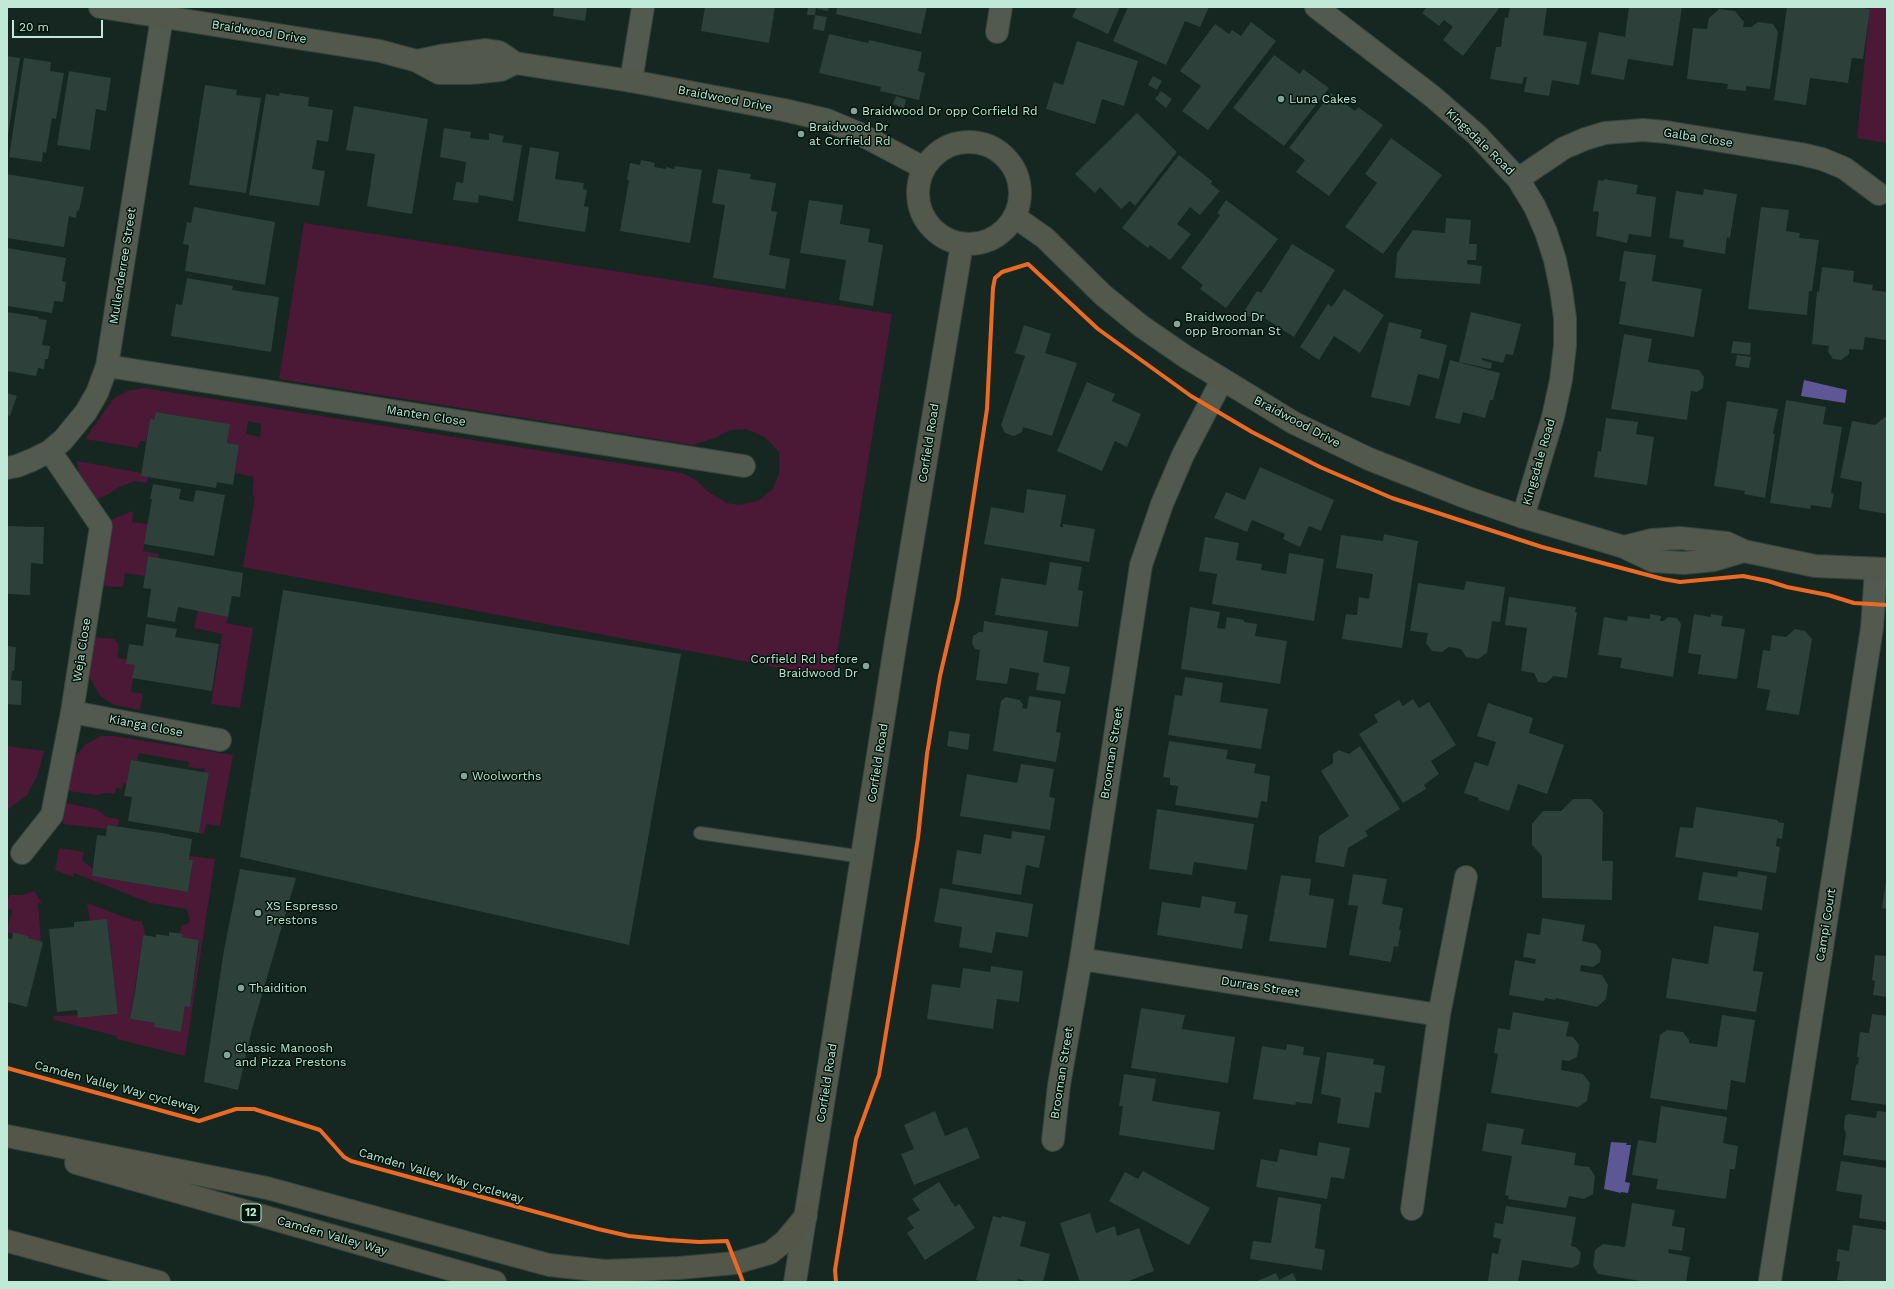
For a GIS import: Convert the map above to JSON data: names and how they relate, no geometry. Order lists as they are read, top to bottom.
{
  "streets": {
    "main road": ["12", "Camden Valley Way"],
    "street": [
      "Braidwood Drive",
      "Galba Close",
      "Kingsdale Road",
      "Mullenderree Street",
      "Manten Close",
      "Corfield Road",
      "Weja Close",
      "Kianga Close",
      "Brooman Street",
      "Campi Court",
      "Durras Street"
    ],
    "cycle path": ["Camden Valley Way cycleway"]
  },
  "crossings": [
    ["Braidwood Drive", "Kingsdale Road"],
    ["Braidwood Drive", "Mullenderree Street"],
    ["Braidwood Drive", "Corfield Road"],
    ["Braidwood Drive", "Brooman Street"],
    ["Braidwood Drive", "Campi Court"],
    ["Galba Close", "Kingsdale Road"],
    ["Mullenderree Street", "Manten Close"],
    ["Mullenderree Street", "Weja Close"],
    ["Weja Close", "Kianga Close"],
    ["Brooman Street", "Durras Street"]
  ],
  "places": [
    "Luna Cakes",
    "Braidwood Dr opp Corfield Rd",
    "Braidwood Dr at Corfield Rd",
    "Braidwood Dr opp Brooman St",
    "Corfield Rd before Braidwood Dr",
    "Woolworths",
    "XS Espresso Prestons",
    "Thaidition",
    "Classic Manoosh and Pizza Prestons"
  ],
  "scale_bar": "20 m"
}
